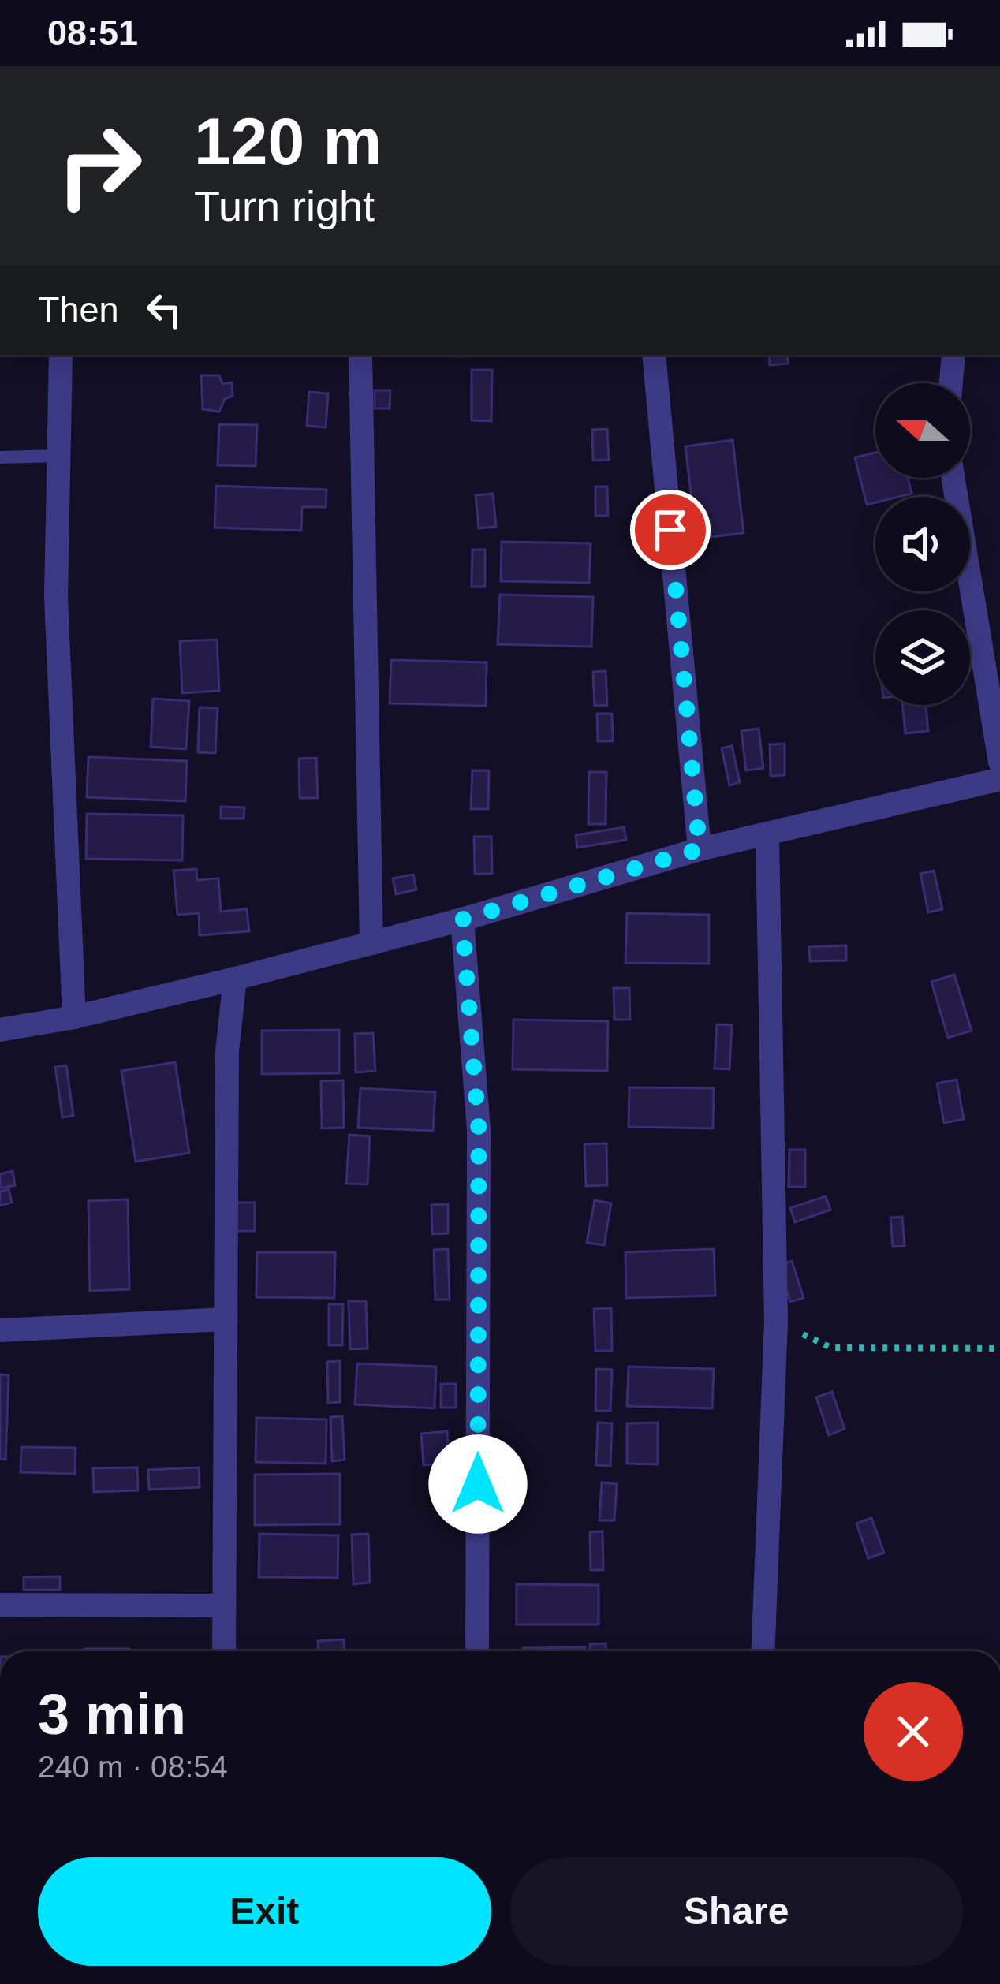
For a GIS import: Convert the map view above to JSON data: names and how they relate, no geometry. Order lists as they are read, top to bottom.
{
  "north": "left",
  "page": {
    "status": "08:51",
    "turn": ["120 m", "Turn right"],
    "then": "Then",
    "heading": ["3 min", "240 m · 08:54"],
    "buttons": ["Exit", "Share"]
  }
}
